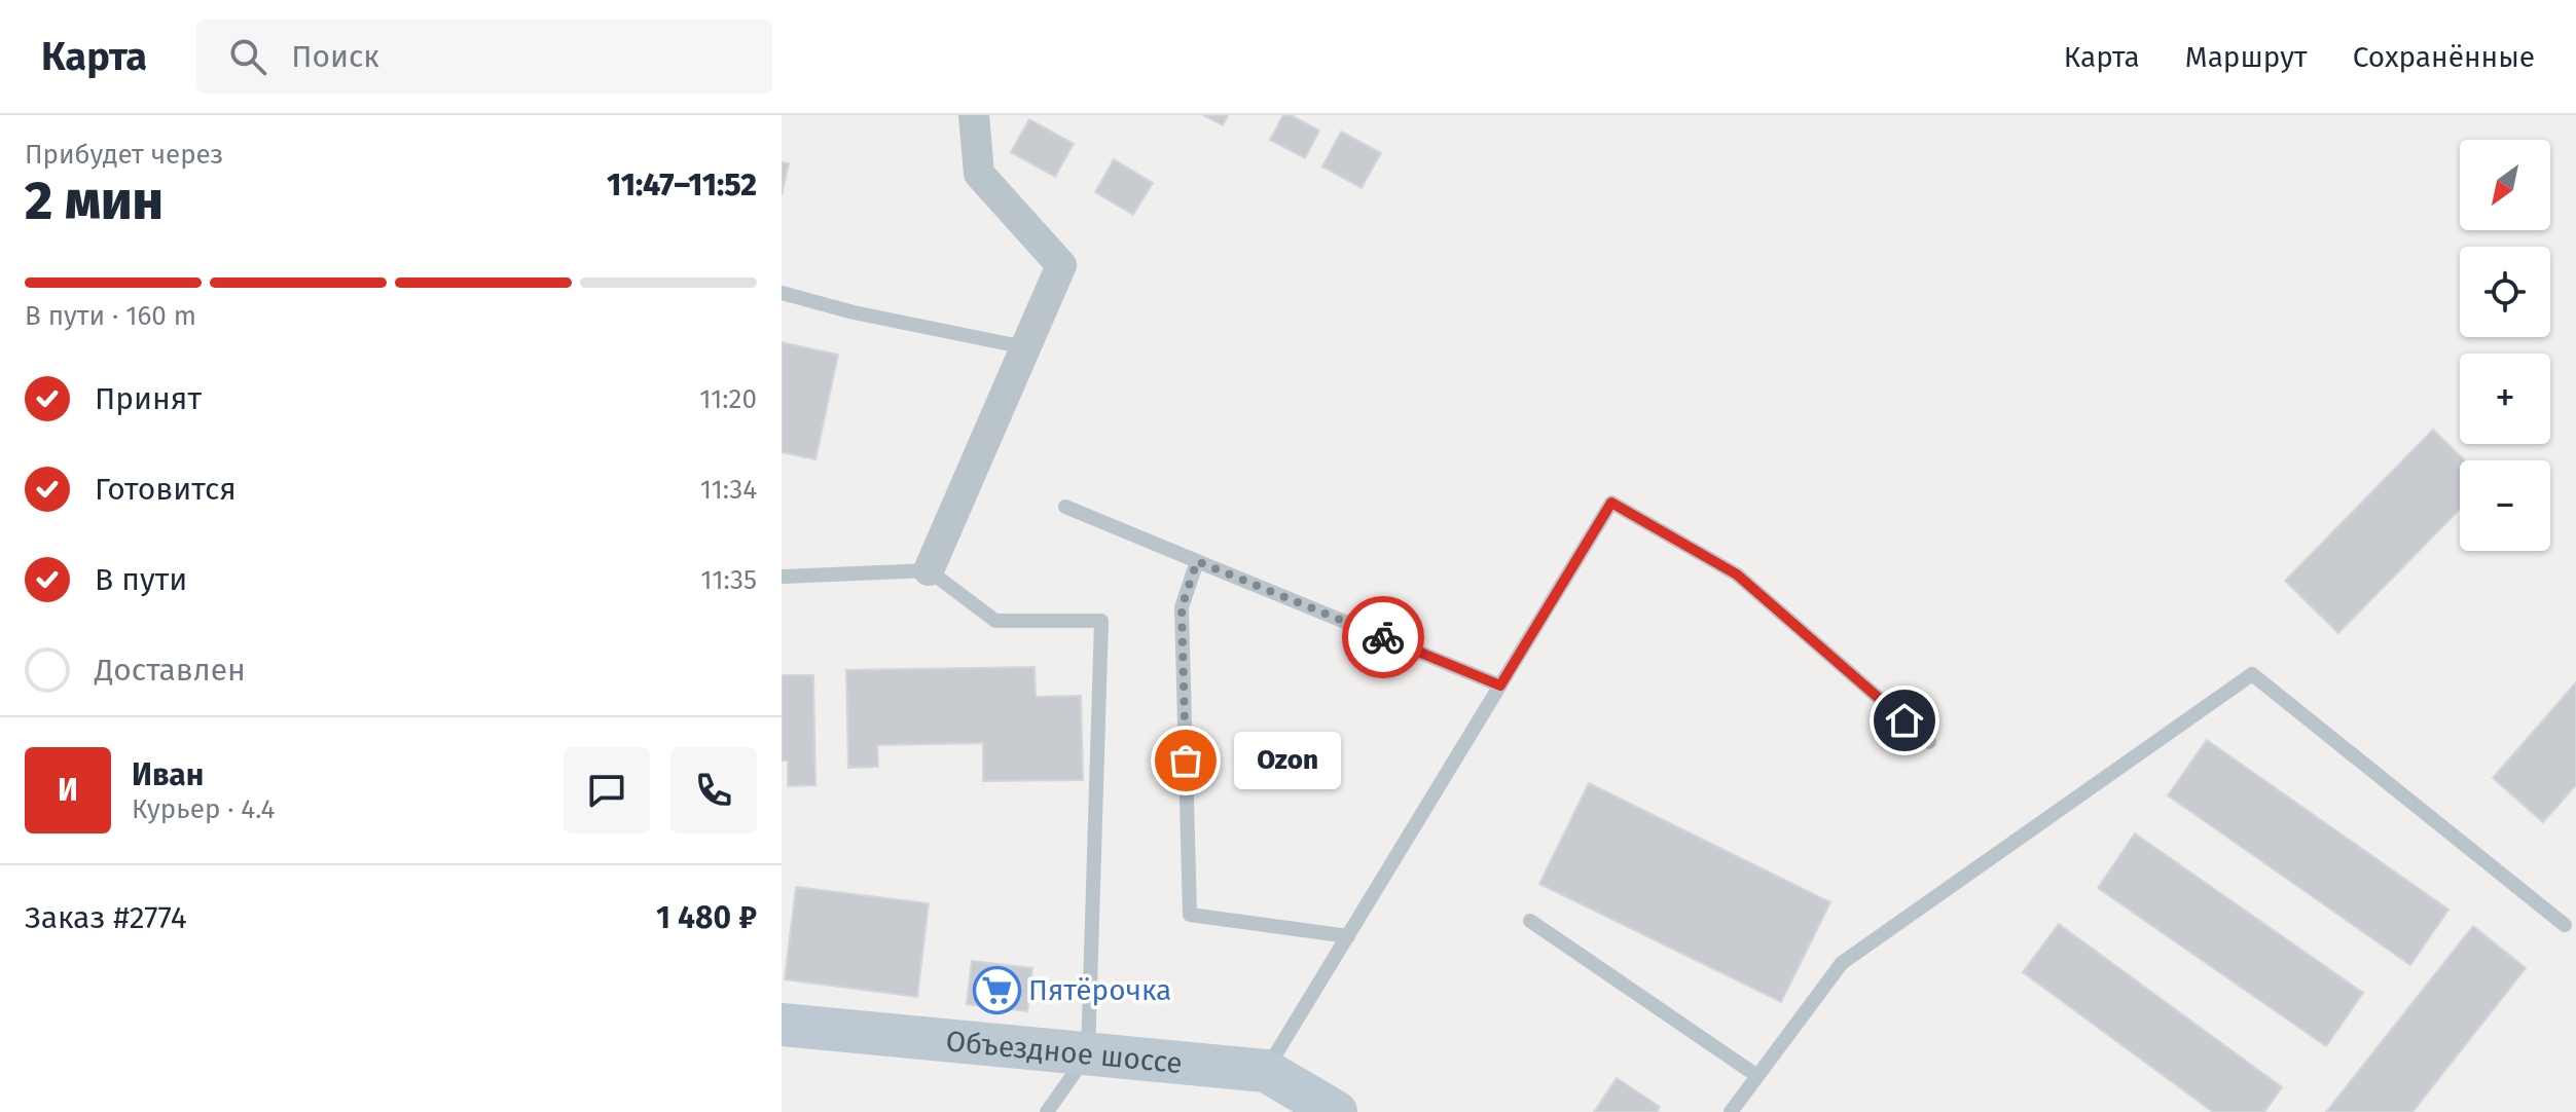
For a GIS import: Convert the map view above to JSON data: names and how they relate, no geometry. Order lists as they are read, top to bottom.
{
  "streets": {
    "main road": ["Объездное шоссе"]
  },
  "places": {
    "other": ["Ozon"],
    "supermarket": ["Пятёрочка"]
  },
  "north": "bottom left",
  "page": {
    "header": "Карта",
    "search": "Поиск",
    "nav": ["Карта", "Маршрут", "Сохранённые"],
    "heading": ["2 мин", "Прибудет через", "11:47–11:52"],
    "panel": [
      "Иван",
      "Курьер · 4.4",
      "Заказ #2774",
      "1 480 ₽"
    ],
    "map_buttons": ["+", "−"],
    "bar": "В пути · 160 m",
    "list": [
      ["Принят", "11:20"],
      ["Готовится", "11:34"],
      ["В пути", "11:35"],
      "Доставлен"
    ],
    "bubble": "Ozon",
    "round": "И"
  }
}
